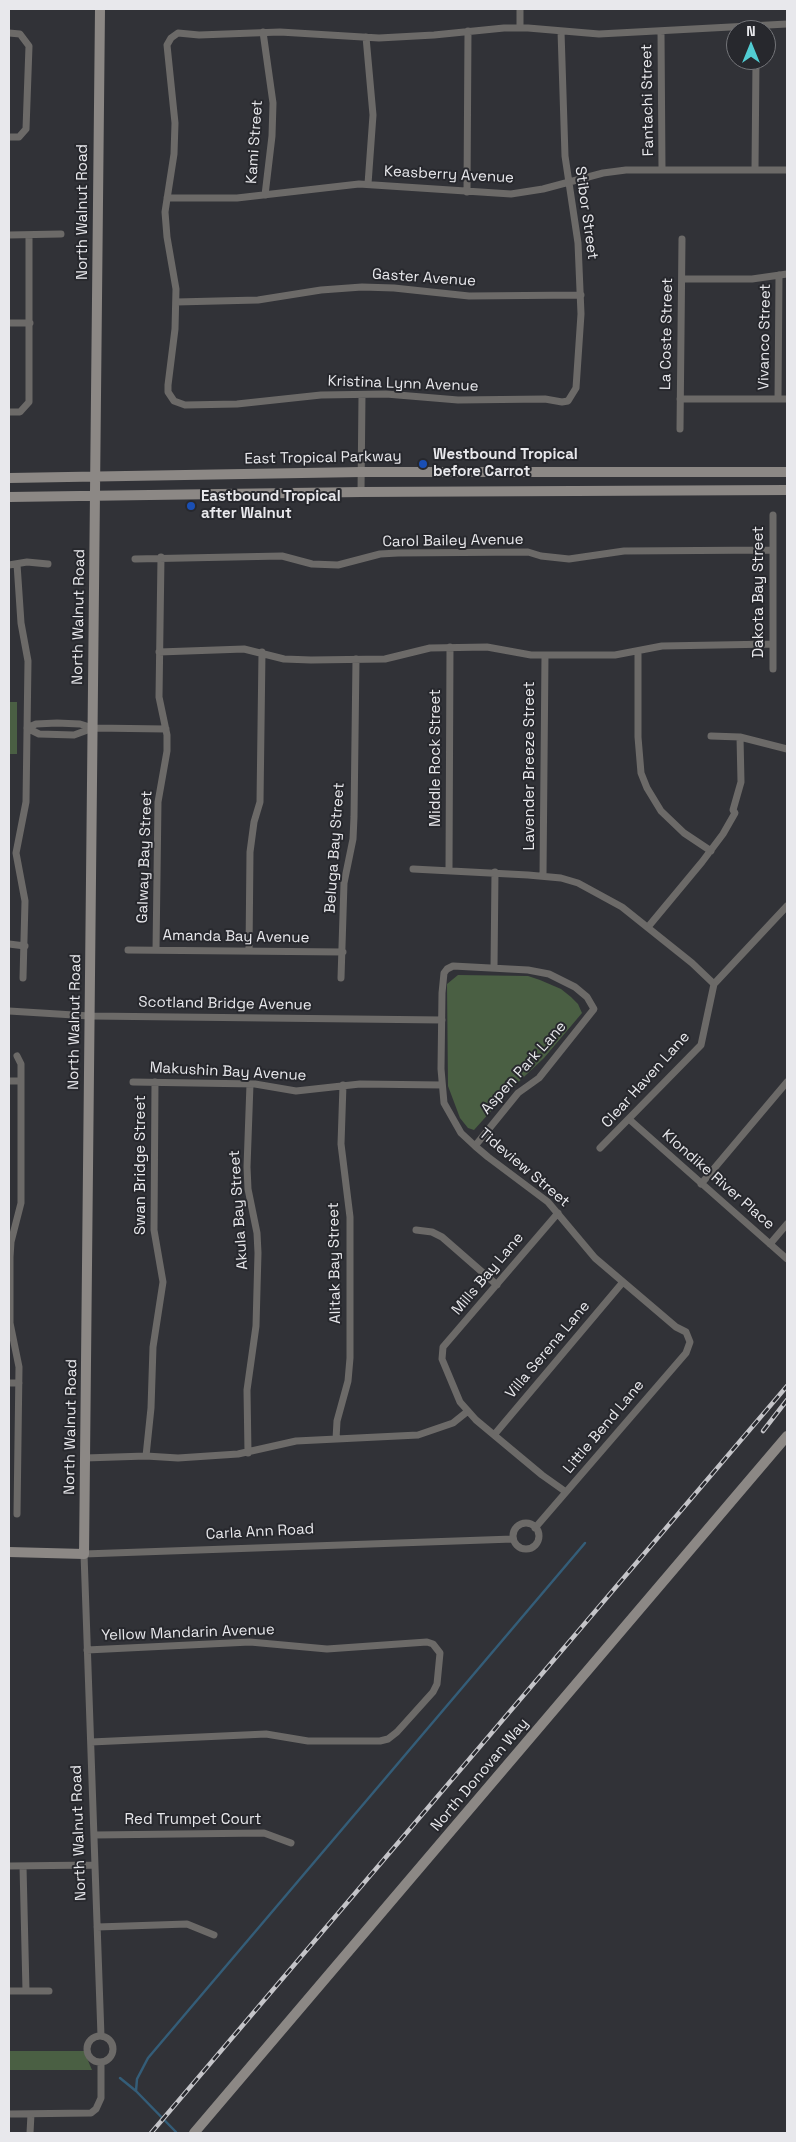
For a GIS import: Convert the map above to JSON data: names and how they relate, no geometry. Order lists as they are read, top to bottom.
{
  "streets": {
    "street": [
      "Fantachi Street",
      "Kami Street",
      "Keasberry Avenue",
      "North Walnut Road",
      "Stibor Street",
      "Gaster Avenue",
      "La Coste Street",
      "Vivanco Street",
      "Kristina Lynn Avenue",
      "East Tropical Parkway",
      "Carol Bailey Avenue",
      "Dakota Bay Street",
      "Middle Rock Street",
      "Lavender Breeze Street",
      "Beluga Bay Street",
      "Galway Bay Street",
      "Amanda Bay Avenue",
      "Scotland Bridge Avenue",
      "Aspen Park Lane",
      "Makushin Bay Avenue",
      "Clear Haven Lane",
      "Swan Bridge Street",
      "Tideview Street",
      "Klondike River Place",
      "Akula Bay Street",
      "Alitak Bay Street",
      "Mills Bay Lane",
      "Villa Serena Lane",
      "Little Bend Lane",
      "Carla Ann Road",
      "Yellow Mandarin Avenue",
      "North Donovan Way",
      "Red Trumpet Court"
    ]
  },
  "crossings": [
    ["Fantachi Street", "Keasberry Avenue"],
    ["Kami Street", "Keasberry Avenue"],
    ["Keasberry Avenue", "Stibor Street"],
    ["North Walnut Road", "East Tropical Parkway"],
    ["North Walnut Road", "Scotland Bridge Avenue"],
    ["North Walnut Road", "Carla Ann Road"],
    ["North Walnut Road", "Yellow Mandarin Avenue"],
    ["North Walnut Road", "Red Trumpet Court"],
    ["Stibor Street", "Gaster Avenue"],
    ["Stibor Street", "Kristina Lynn Avenue"],
    ["Gaster Avenue", "Kristina Lynn Avenue"],
    ["Carol Bailey Avenue", "Dakota Bay Street"],
    ["Carol Bailey Avenue", "Galway Bay Street"],
    ["Beluga Bay Street", "Amanda Bay Avenue"],
    ["Galway Bay Street", "Amanda Bay Avenue"],
    ["Scotland Bridge Avenue", "Tideview Street"],
    ["Aspen Park Lane", "Tideview Street"],
    ["Makushin Bay Avenue", "Swan Bridge Street"],
    ["Makushin Bay Avenue", "Tideview Street"],
    ["Makushin Bay Avenue", "Akula Bay Street"],
    ["Makushin Bay Avenue", "Alitak Bay Street"],
    ["Clear Haven Lane", "Klondike River Place"],
    ["Tideview Street", "Mills Bay Lane"],
    ["Tideview Street", "Villa Serena Lane"],
    ["Tideview Street", "Little Bend Lane"],
    ["Little Bend Lane", "Carla Ann Road"]
  ],
  "places": ["Westbound Tropical before Carrot", "Eastbound Tropical after Walnut"],
  "north": "top"
}
